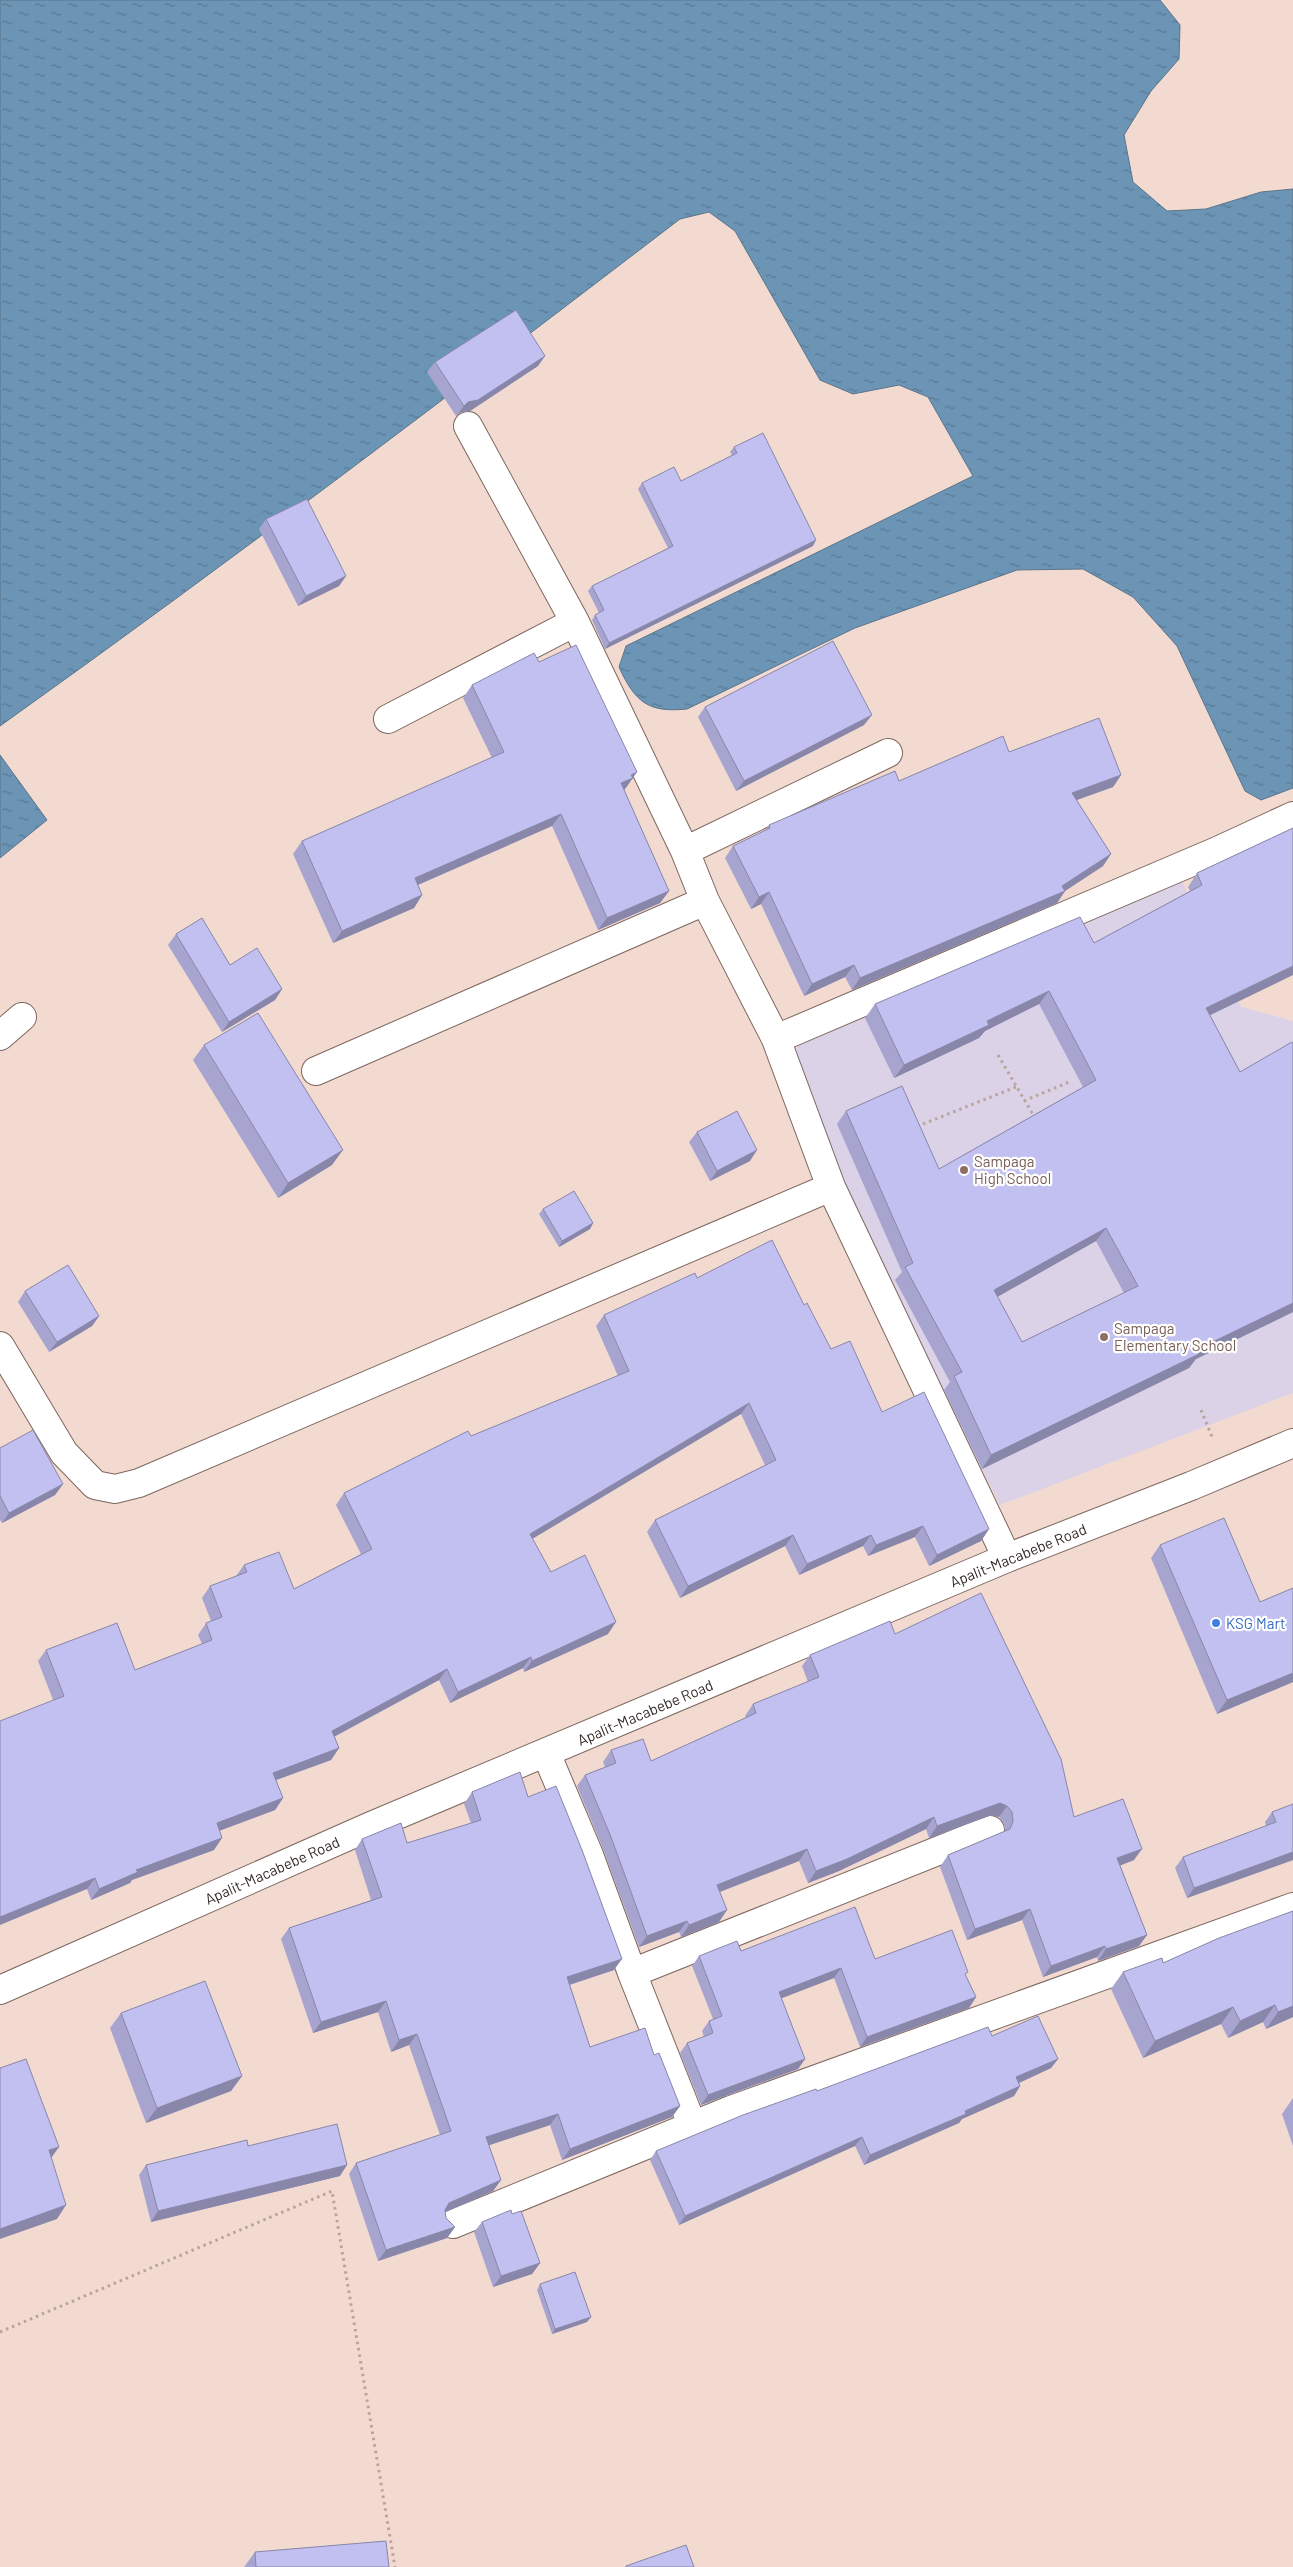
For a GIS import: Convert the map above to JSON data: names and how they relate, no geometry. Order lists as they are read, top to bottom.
{
  "streets": {
    "street": ["Apalit-Macabebe Road"]
  },
  "places": ["Sampaga High School", "Sampaga Elementary School", "KSG Mart"]
}
